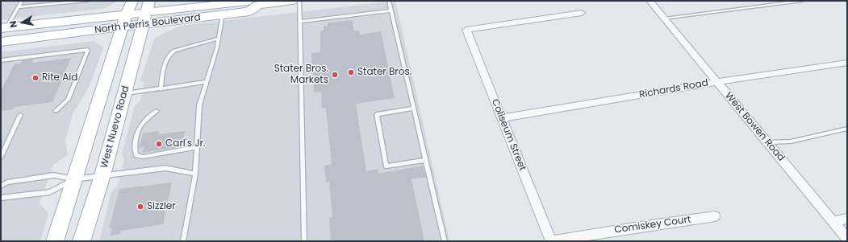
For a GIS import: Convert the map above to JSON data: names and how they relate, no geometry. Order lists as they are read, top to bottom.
{
  "streets": {
    "main road": ["North Perris Boulevard", "West Nuevo Road"],
    "street": [
      "Richards Road",
      "West Bowen Road",
      "Coliseum Street",
      "Comiskey Court"
    ]
  },
  "crossings": [
    ["North Perris Boulevard", "West Nuevo Road"],
    ["Richards Road", "West Bowen Road"],
    ["Richards Road", "Coliseum Street"],
    ["Coliseum Street", "Comiskey Court"]
  ],
  "places": [
    "Stater Bros.",
    "Stater Bros. Markets",
    "Rite Aid",
    "Carl's Jr.",
    "Sizzler"
  ],
  "north": "left"
}
